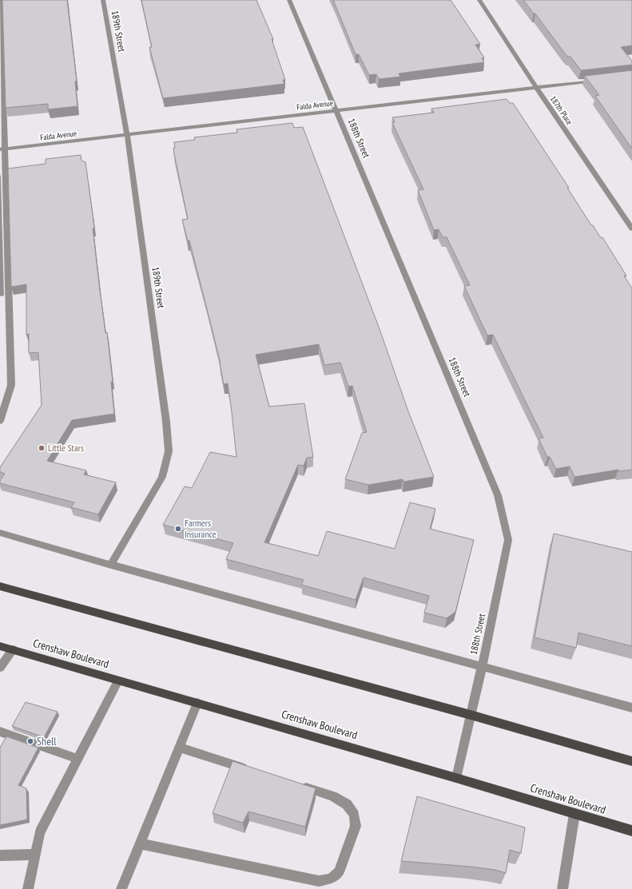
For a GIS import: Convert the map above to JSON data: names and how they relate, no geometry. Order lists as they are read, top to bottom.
{
  "streets": {
    "main road": ["Crenshaw Boulevard"],
    "street": [
      "189th Street",
      "Falda Avenue",
      "187th Place",
      "188th Street"
    ]
  },
  "crossings": [
    ["189th Street", "Falda Avenue"],
    ["Falda Avenue", "187th Place"],
    ["Falda Avenue", "188th Street"],
    ["188th Street", "Crenshaw Boulevard"]
  ],
  "places": ["Little Stars", "Farmers Insurance", "Shell"]
}
